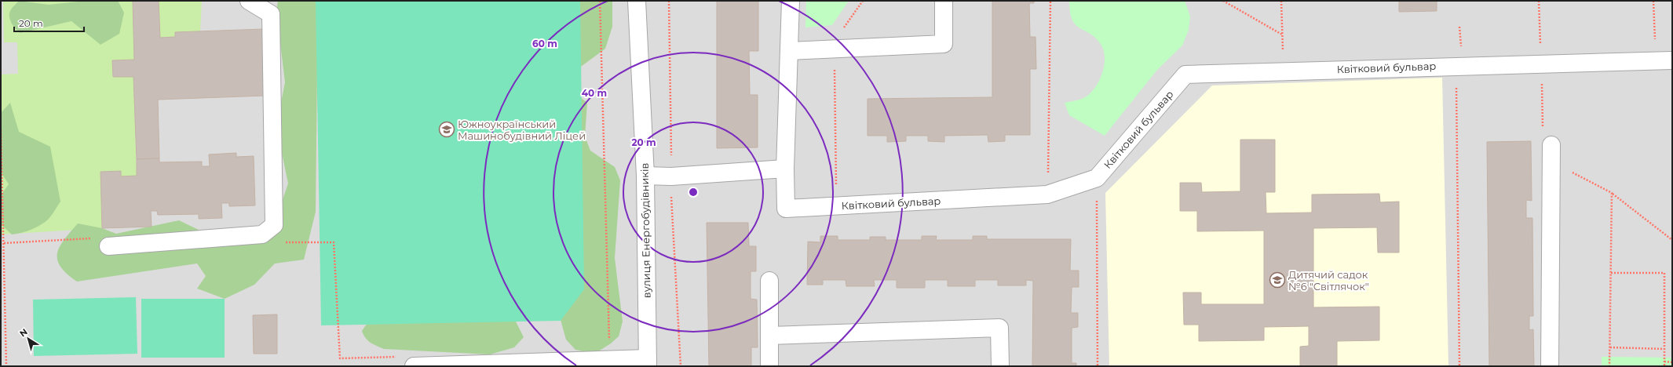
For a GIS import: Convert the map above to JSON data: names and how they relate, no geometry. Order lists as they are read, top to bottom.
{
  "streets": {
    "street": ["Квітковий бульвар", "вулиця Енергобудівників"]
  },
  "places": {
    "school or university": ["Южноукраїнський Машинобудівний Ліцей", "Дитячий садок №6 \"Світлячок\""]
  },
  "scale_bar": "20 m",
  "north": "top left",
  "rings": ["60 m", "40 m", "20 m"]
}
